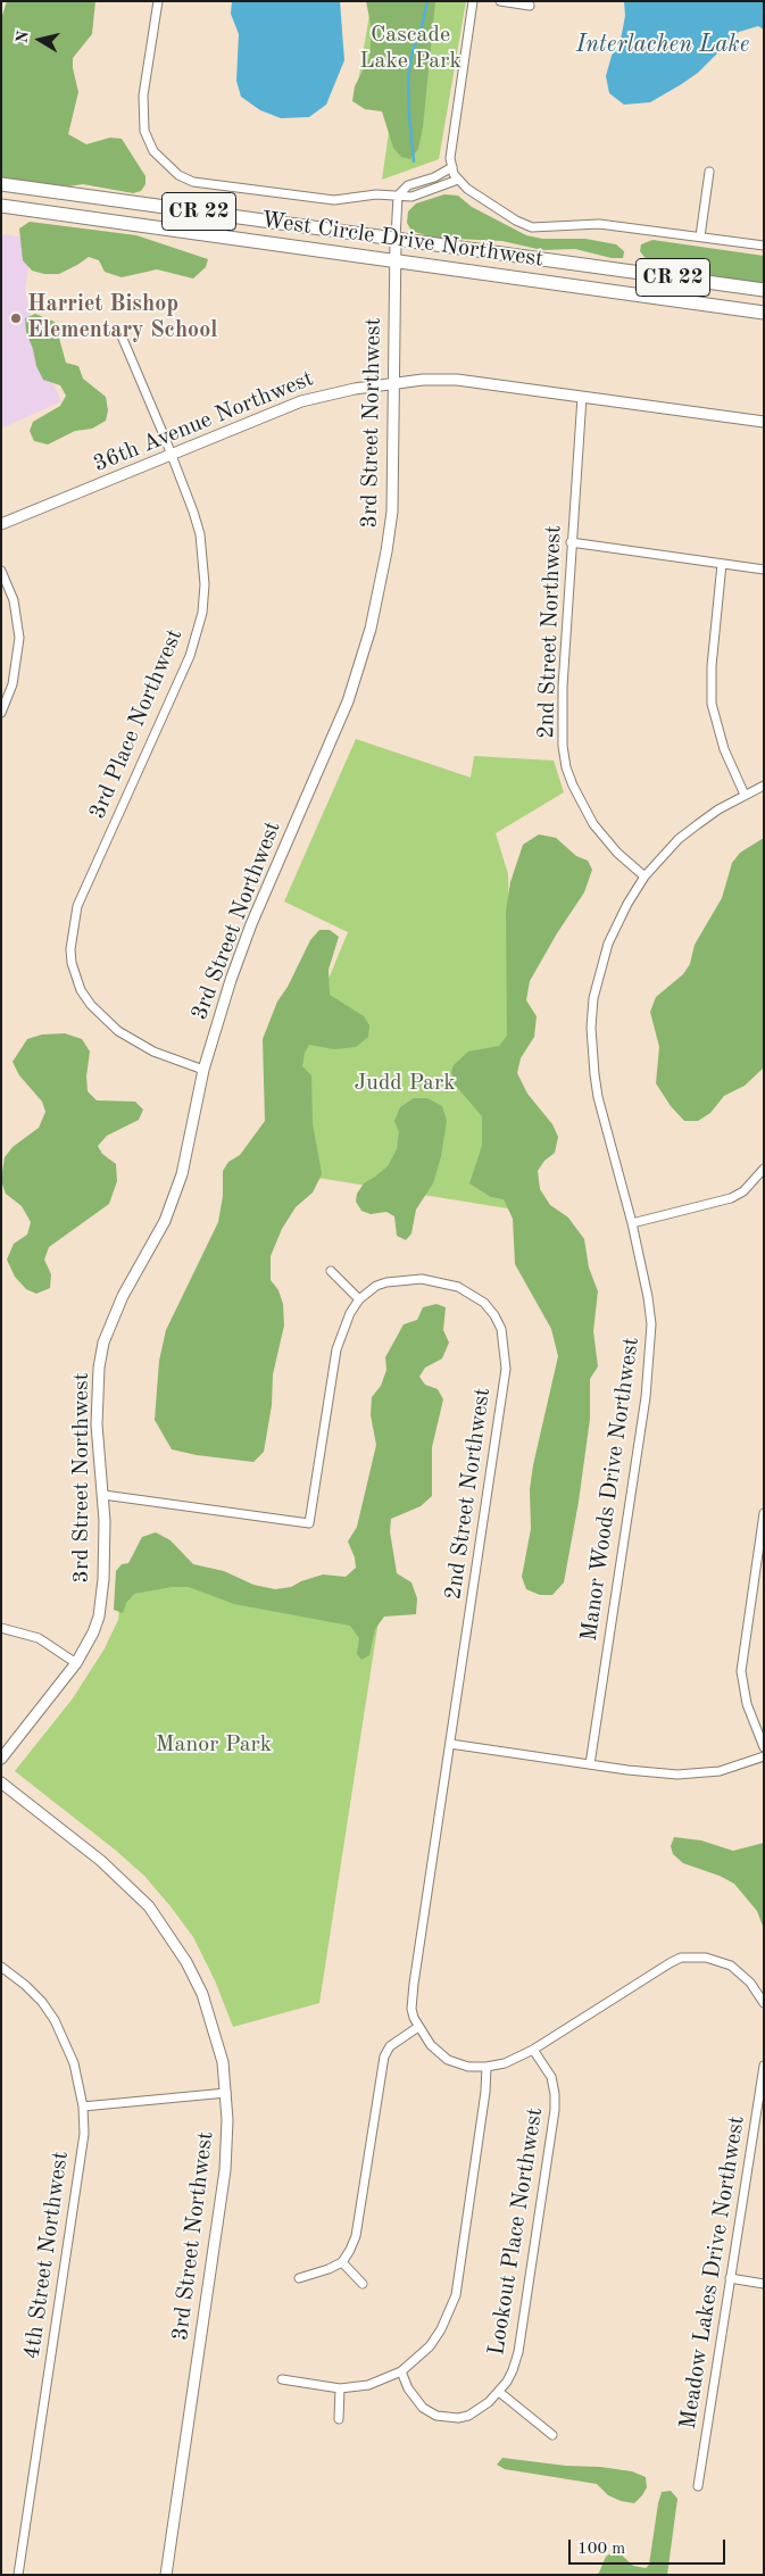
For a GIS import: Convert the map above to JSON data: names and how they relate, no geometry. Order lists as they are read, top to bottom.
{
  "streets": {
    "main road": ["CR 22", "West Circle Drive Northwest"],
    "street": [
      "36th Avenue Northwest",
      "3rd Street Northwest",
      "2nd Street Northwest",
      "3rd Place Northwest",
      "Manor Woods Drive Northwest",
      "Lookout Place Northwest",
      "4th Street Northwest",
      "Meadow Lakes Drive Northwest"
    ]
  },
  "crossings": [
    ["West Circle Drive Northwest", "3rd Street Northwest"],
    ["36th Avenue Northwest", "3rd Street Northwest"],
    ["36th Avenue Northwest", "2nd Street Northwest"],
    ["36th Avenue Northwest", "3rd Place Northwest"],
    ["3rd Street Northwest", "3rd Place Northwest"],
    ["2nd Street Northwest", "Manor Woods Drive Northwest"]
  ],
  "water": ["Interlachen Lake"],
  "parks": ["Cascade Lake Park", "Judd Park", "Manor Park"],
  "places": ["Harriet Bishop Elementary School"],
  "scale_bar": "100 m",
  "north": "left"
}
